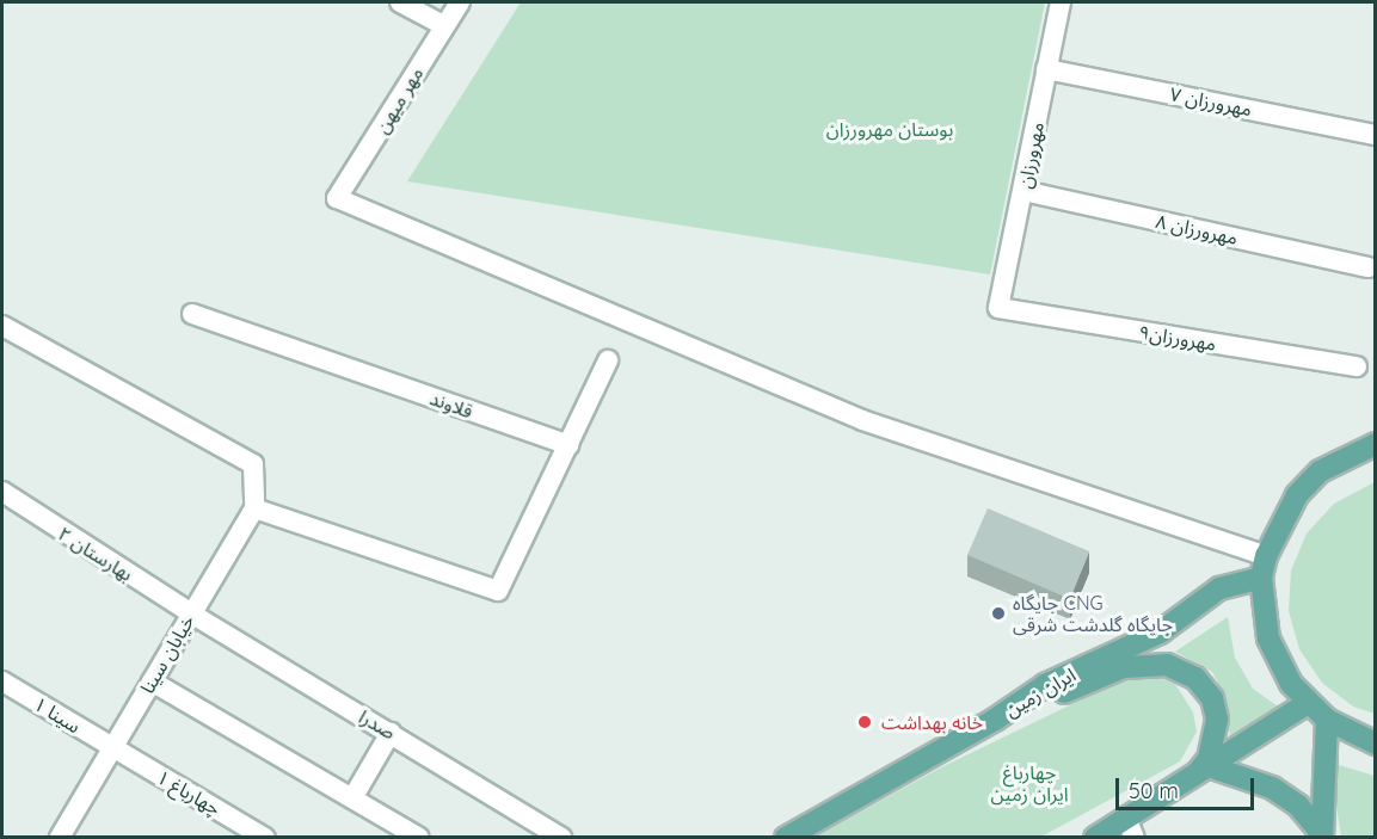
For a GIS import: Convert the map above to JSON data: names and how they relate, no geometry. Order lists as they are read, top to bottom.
{
  "streets": {
    "main road": ["ایران زمین"],
    "street": [
      "مهر میهن",
      "مهرورزان ۷",
      "مهرورزان",
      "مهرورزان ۸",
      "مهرورزان۹",
      "قلاوند",
      "بهارستان ۲",
      "خیابان سینا",
      "سینا ۱",
      "صدرا",
      "چهارباغ ۱"
    ]
  },
  "crossings": [
    ["مهرورزان ۷", "مهرورزان"],
    ["مهرورزان", "مهرورزان ۸"],
    ["مهرورزان", "مهرورزان۹"],
    ["بهارستان ۲", "خیابان سینا"],
    ["بهارستان ۲", "صدرا"],
    ["خیابان سینا", "سینا ۱"],
    ["خیابان سینا", "صدرا"],
    ["خیابان سینا", "چهارباغ ۱"],
    ["سینا ۱", "چهارباغ ۱"]
  ],
  "parks": ["بوستان مهرورزان", "چهارباغ ایران زمین"],
  "places": ["جایگاه CNG جایگاه گلدشت شرقی", "خانه بهداشت"],
  "scale_bar": "50 m"
}
